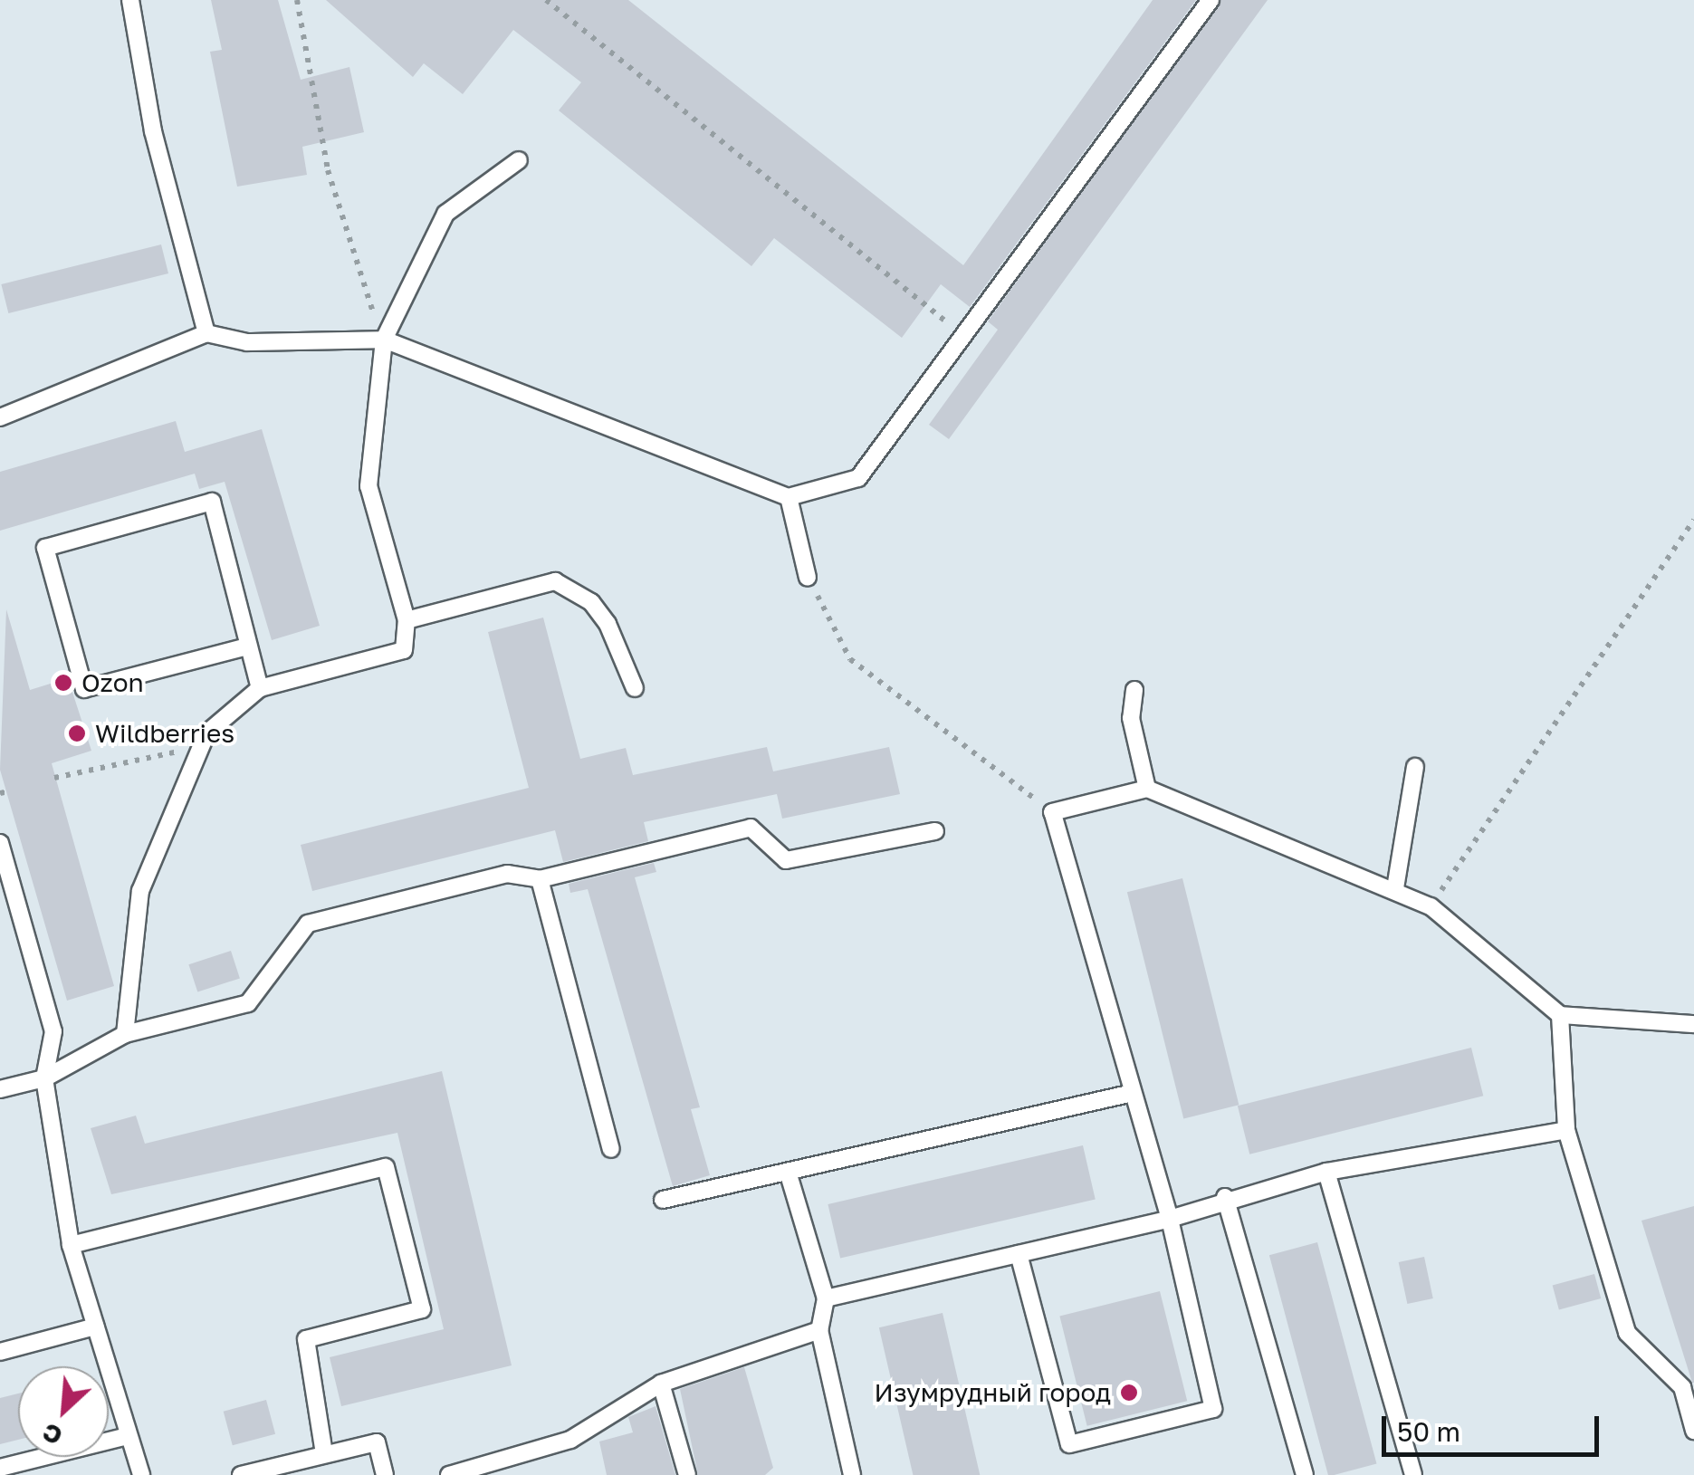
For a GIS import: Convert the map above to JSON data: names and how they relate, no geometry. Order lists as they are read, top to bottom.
{
  "places": ["Ozon", "Wildberries", "Изумрудный город"],
  "scale_bar": "50 m",
  "north": "bottom left"
}
